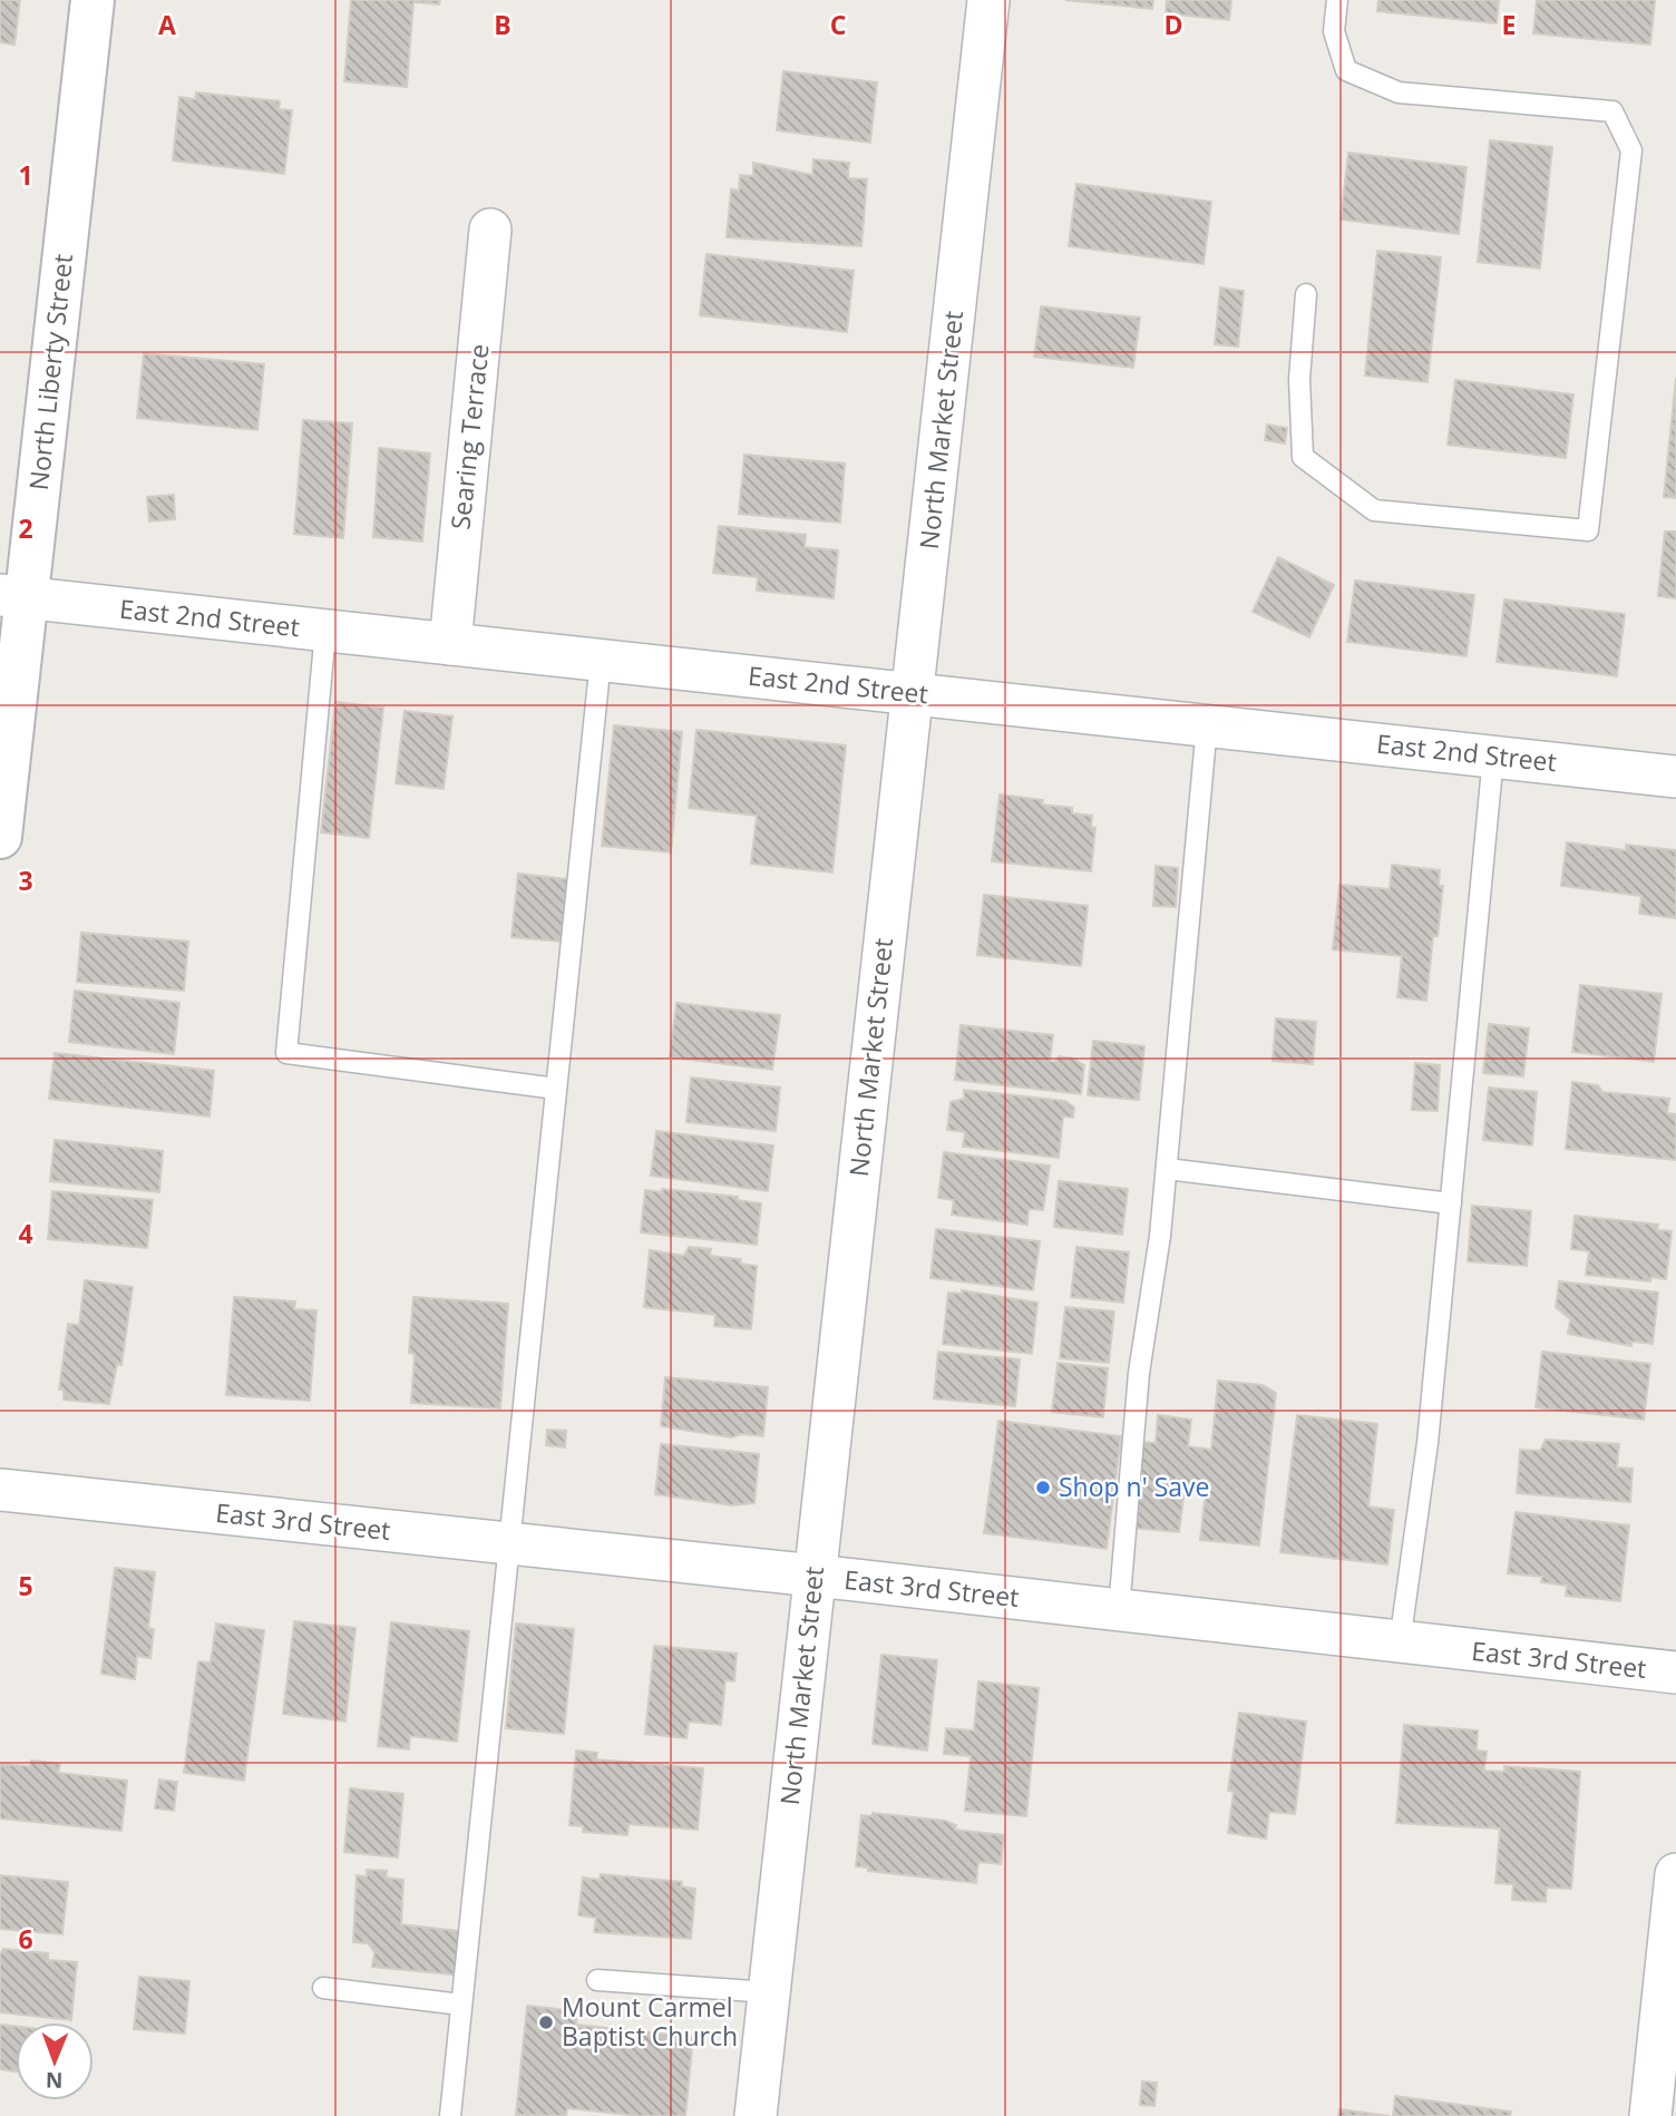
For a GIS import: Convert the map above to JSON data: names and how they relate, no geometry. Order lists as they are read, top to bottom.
{
  "streets": {
    "street": [
      "North Liberty Street",
      "North Market Street",
      "Searing Terrace",
      "East 2nd Street",
      "East 3rd Street"
    ]
  },
  "crossings": [
    ["North Liberty Street", "East 2nd Street"],
    ["North Market Street", "East 2nd Street"],
    ["North Market Street", "East 3rd Street"],
    ["Searing Terrace", "East 2nd Street"]
  ],
  "places": ["Shop n' Save", "Mount Carmel Baptist Church"],
  "north": "bottom",
  "grid": {
    "columns": [
      "A",
      "B",
      "C",
      "D",
      "E"
    ],
    "rows": [
      "1",
      "2",
      "3",
      "4",
      "5",
      "6"
    ]
  }
}
